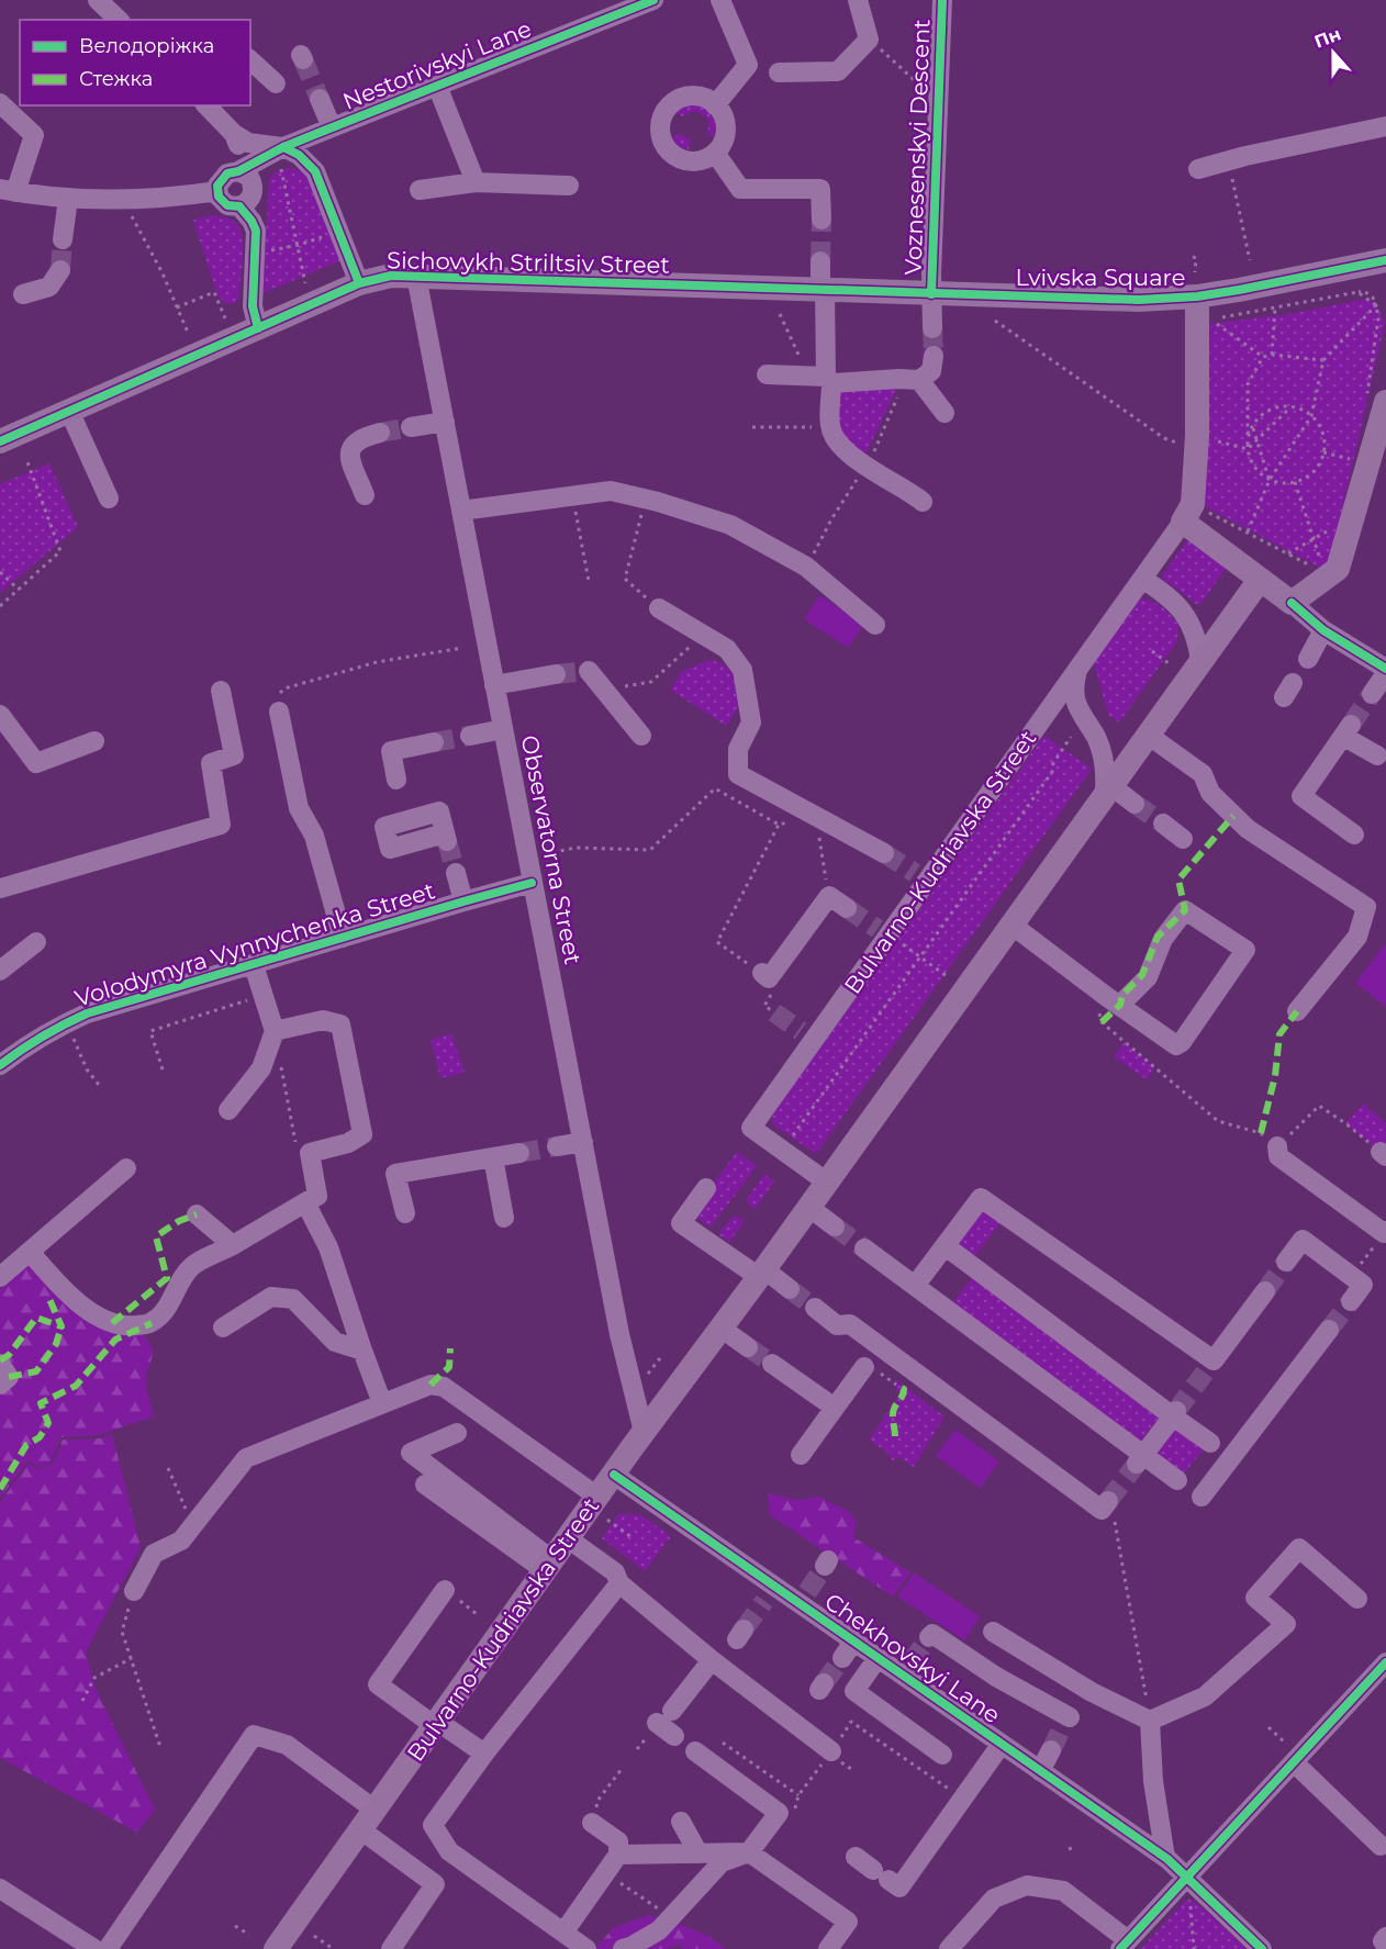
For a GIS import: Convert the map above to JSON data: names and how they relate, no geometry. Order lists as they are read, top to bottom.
{
  "streets": {
    "main road": ["Sichovykh Striltsiv Street", "Lvivska Square", "Bulvarno-Kudriavska Street"],
    "street": [
      "Nestorivskyi Lane",
      "Voznesenskyi Descent",
      "Observatorna Street",
      "Volodymyra Vynnychenka Street",
      "Chekhovskyi Lane"
    ]
  },
  "crossings": [
    ["Voznesenskyi Descent", "Sichovykh Striltsiv Street"],
    ["Voznesenskyi Descent", "Lvivska Square"],
    ["Sichovykh Striltsiv Street", "Lvivska Square"],
    ["Sichovykh Striltsiv Street", "Observatorna Street"],
    ["Lvivska Square", "Bulvarno-Kudriavska Street"],
    ["Observatorna Street", "Bulvarno-Kudriavska Street"],
    ["Observatorna Street", "Volodymyra Vynnychenka Street"],
    ["Bulvarno-Kudriavska Street", "Chekhovskyi Lane"]
  ],
  "legend": ["Велодоріжка", "Стежка"],
  "north": "top"
}
